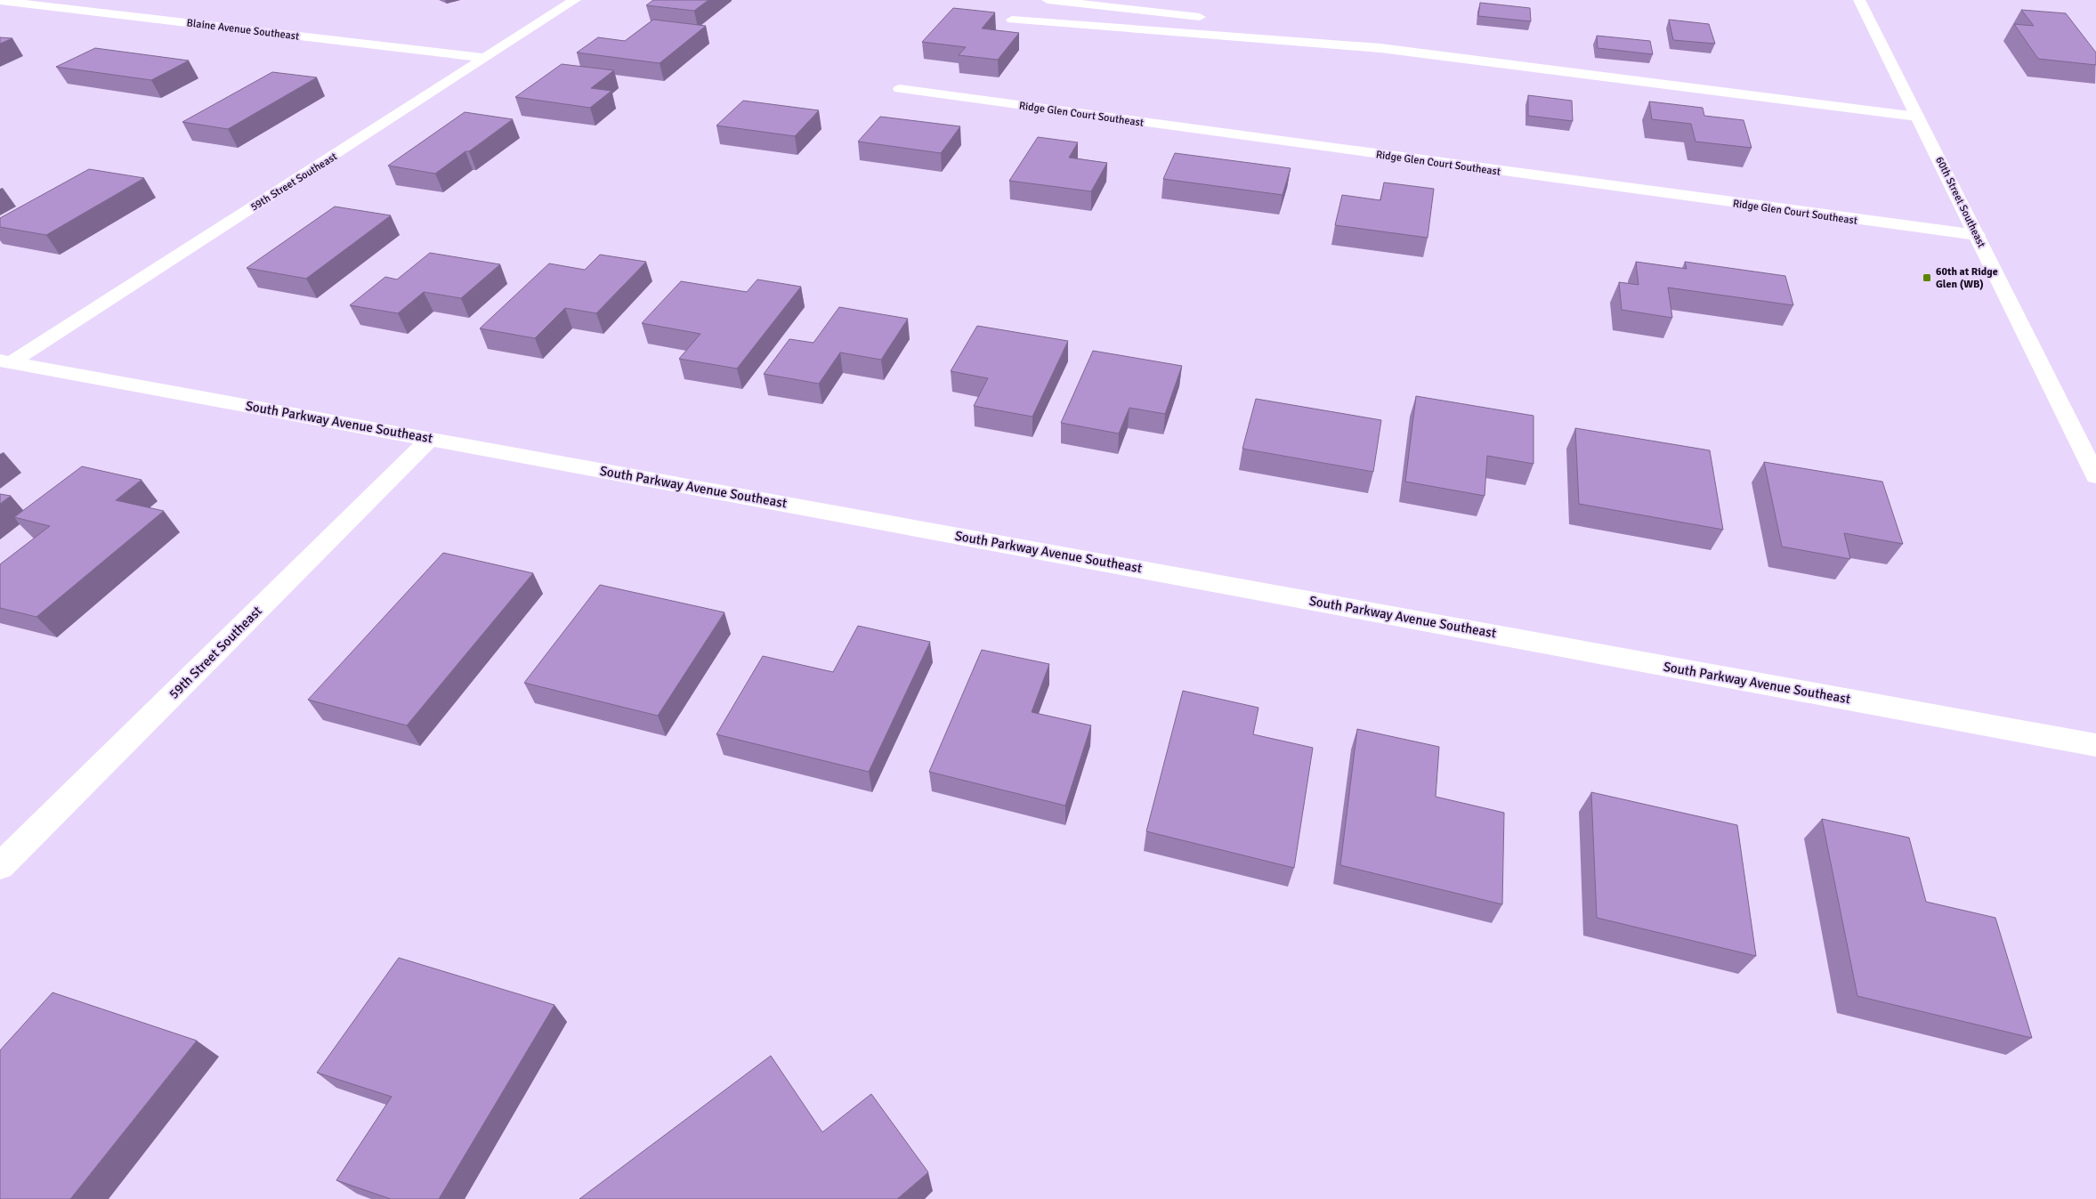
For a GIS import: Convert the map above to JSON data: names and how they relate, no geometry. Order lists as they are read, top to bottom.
{
  "streets": {
    "street": [
      "Blaine Avenue Southeast",
      "Ridge Glen Court Southeast",
      "59th Street Southeast",
      "60th Street Southeast",
      "South Parkway Avenue Southeast"
    ]
  },
  "crossings": [
    ["Blaine Avenue Southeast", "59th Street Southeast"],
    ["Ridge Glen Court Southeast", "60th Street Southeast"],
    ["59th Street Southeast", "South Parkway Avenue Southeast"]
  ],
  "places": {
    "transit": ["60th at Ridge Glen (WB)"]
  }
}
